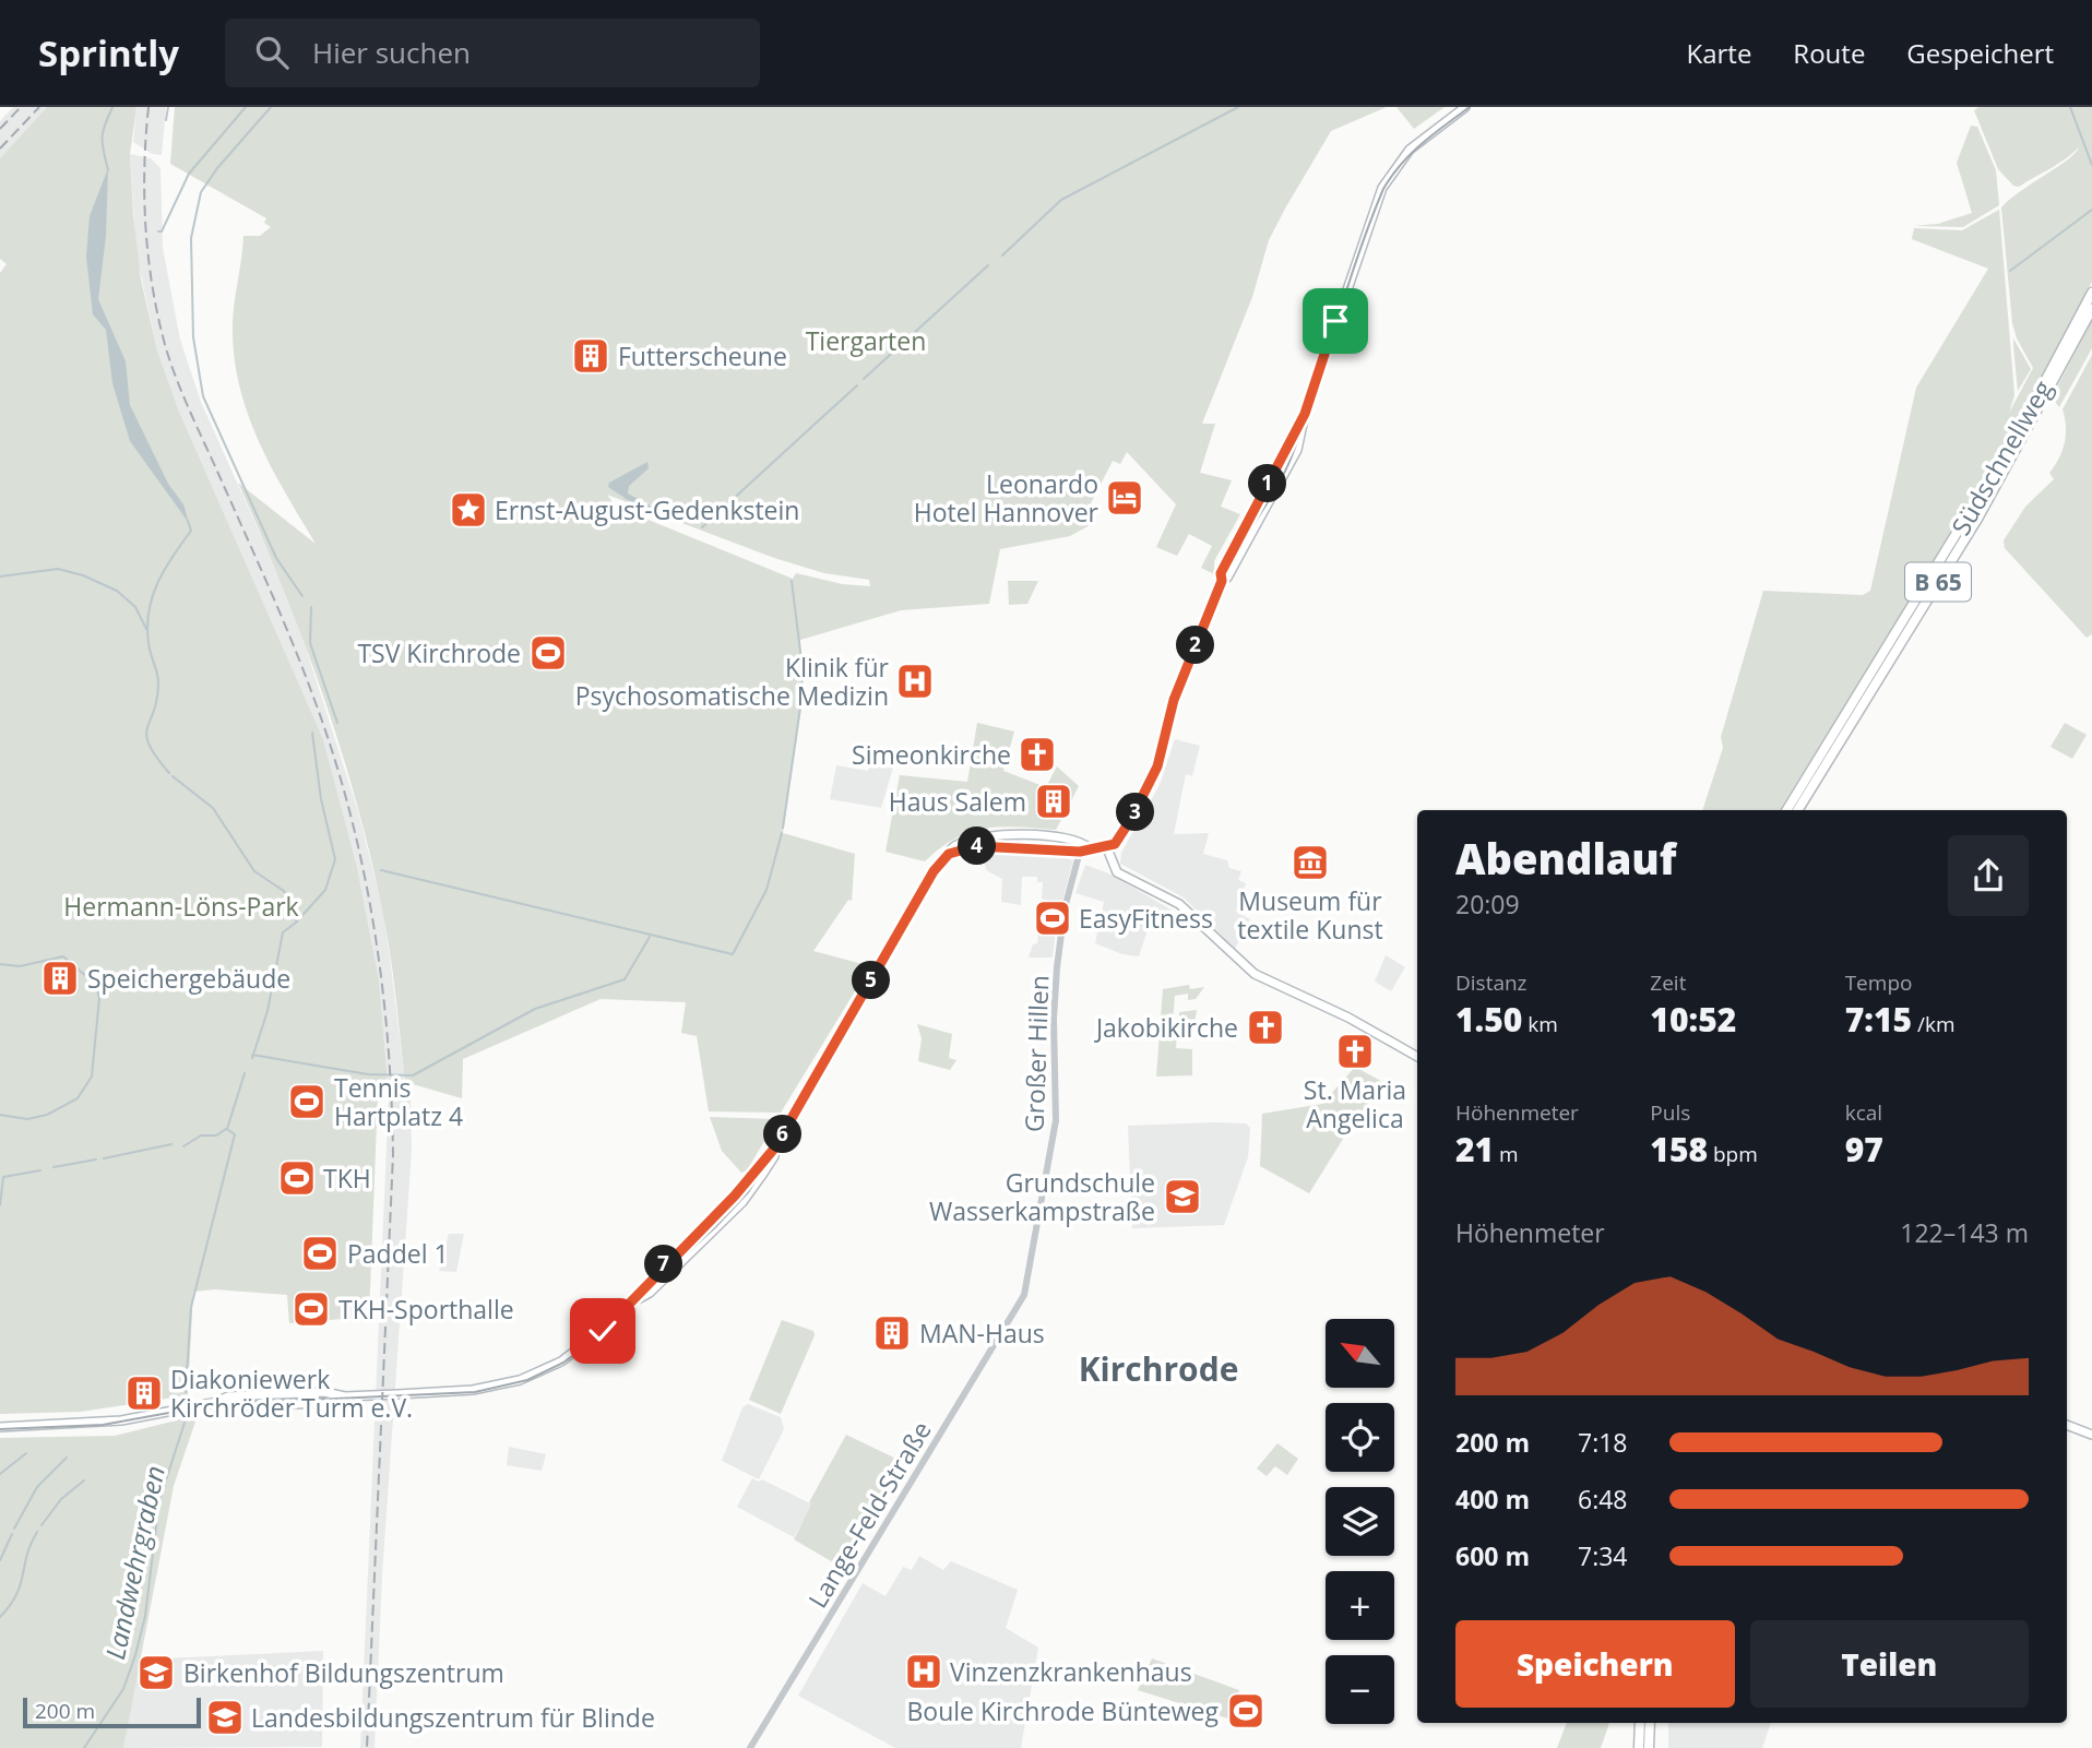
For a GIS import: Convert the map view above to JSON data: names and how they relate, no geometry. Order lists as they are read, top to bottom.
{
  "streets": {
    "highway": ["Südschnellweg", "B 65"],
    "street": ["Großer Hillen", "Lange-Feld-Straße"]
  },
  "crossings": [
    ["Großer Hillen", "Lange-Feld-Straße"]
  ],
  "districts": ["Kirchrode"],
  "water": ["Landwehrgraben"],
  "parks": ["Tiergarten", "Hermann-Löns-Park"],
  "places": {
    "building": [
      "Futterscheune",
      "Haus Salem",
      "Speichergebäude",
      "MAN-Haus",
      "Diakoniewerk Kirchröder Turm e.V."
    ],
    "hotel": ["Leonardo Hotel Hannover"],
    "place": ["Ernst-August-Gedenkstein"],
    "sports": [
      "TSV Kirchrode",
      "EasyFitness",
      "Tennis Hartplatz 4",
      "TKH",
      "Paddel 1",
      "TKH-Sporthalle",
      "Boule Kirchrode Bünteweg"
    ],
    "hospital": ["Klinik für Psychosomatische Medizin", "Vinzenzkrankenhaus"],
    "church": ["Simeonkirche", "Jakobikirche", "St. Maria Angelica"],
    "museum": ["Museum für textile Kunst"],
    "school or university": ["Grundschule Wasserkampstraße", "Birkenhof Bildungszentrum", "Landesbildungszentrum für Blinde"]
  },
  "scale_bar": "200 m",
  "north": "top left",
  "page": {
    "header": "Sprintly",
    "search": "Hier suchen",
    "nav": ["Karte", "Route", "Gespeichert"],
    "pins": [
      "1",
      "2",
      "3",
      "4",
      "5",
      "6",
      "7"
    ],
    "heading": ["Abendlauf", "20:09"],
    "stats": [
      ["Distanz", "1.50 km"],
      ["Zeit", "10:52"],
      ["Tempo", "7:15 /km"],
      ["Höhenmeter", "21 m"],
      ["Puls", "158 bpm"],
      ["kcal", "97"]
    ],
    "chart": ["Höhenmeter", "122–143 m"],
    "map_buttons": ["+", "−"],
    "list": [
      {
        "name": "200 m",
        "note": "7:18"
      },
      {
        "name": "400 m",
        "note": "6:48"
      },
      {
        "name": "600 m",
        "note": "7:34"
      }
    ],
    "buttons": ["Speichern", "Teilen"],
    "scale": "200 m"
  }
}
